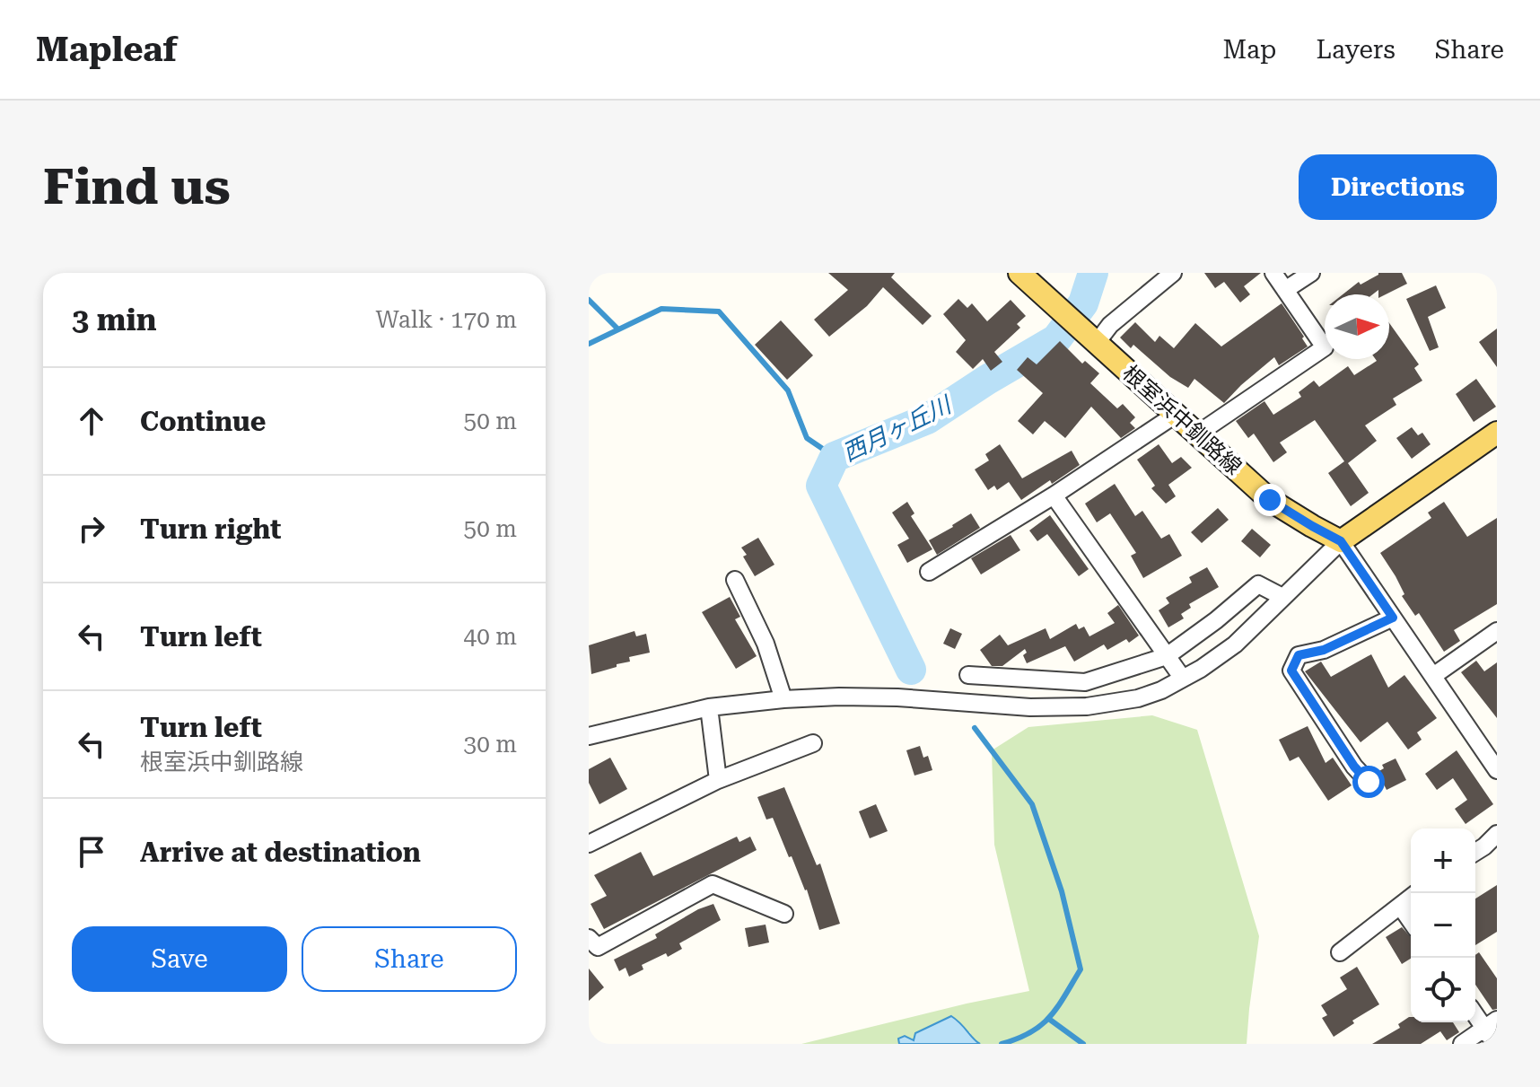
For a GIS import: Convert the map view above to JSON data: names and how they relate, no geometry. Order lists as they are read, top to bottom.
{
  "streets": {
    "main road": ["根室浜中釧路線"]
  },
  "water": ["西月ヶ丘川"],
  "north": "right",
  "page": {
    "header": "Mapleaf",
    "nav": ["Map", "Layers", "Share"],
    "buttons": [
      "Directions",
      ["Save", "Share"]
    ],
    "title": "Find us",
    "heading": ["3 min", "Walk · 170 m"],
    "list": [
      ["Continue", "50 m"],
      ["Turn right", "50 m"],
      ["Turn left", "40 m"],
      ["Turn left", "根室浜中釧路線", "30 m"],
      "Arrive at destination"
    ],
    "map_buttons": ["+", "−"]
  }
}
